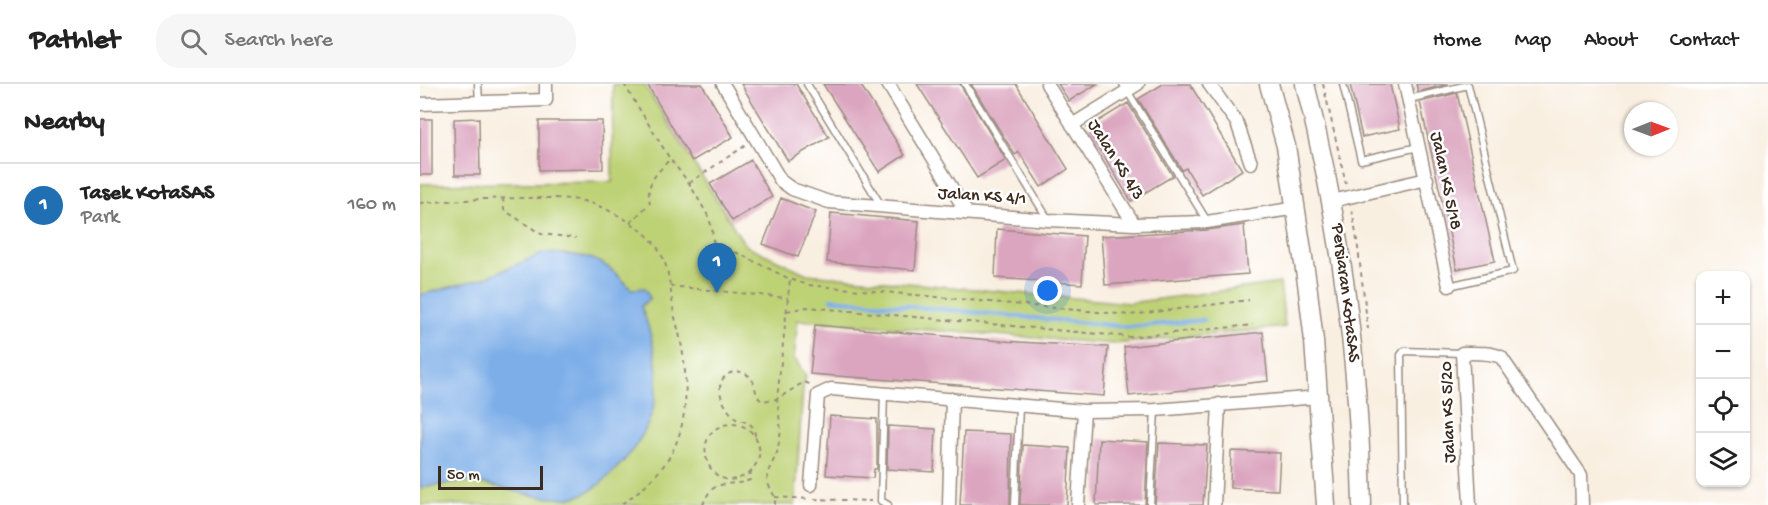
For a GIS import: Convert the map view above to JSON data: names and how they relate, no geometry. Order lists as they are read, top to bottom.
{
  "streets": {
    "street": [
      "Jalan KS 4/3",
      "Jalan KS 5/18",
      "Jalan KS 4/1",
      "Persiaran KotaSAS",
      "Jalan KS 5/20"
    ]
  },
  "crossings": [
    ["Jalan KS 4/3", "Jalan KS 4/1"],
    ["Jalan KS 4/1", "Persiaran KotaSAS"]
  ],
  "scale_bar": "50 m",
  "north": "right",
  "page": {
    "header": "Pathlet",
    "search": "Search here",
    "nav": [
      "Home",
      "Map",
      "About",
      "Contact"
    ],
    "heading": "Nearby",
    "list": [
      {
        "mark": "1",
        "name": "Tasek KotaSAS",
        "note": "Park",
        "value": "160 m"
      }
    ],
    "pins": "1",
    "map_buttons": ["+", "−"],
    "scale": "50 m"
  }
}
